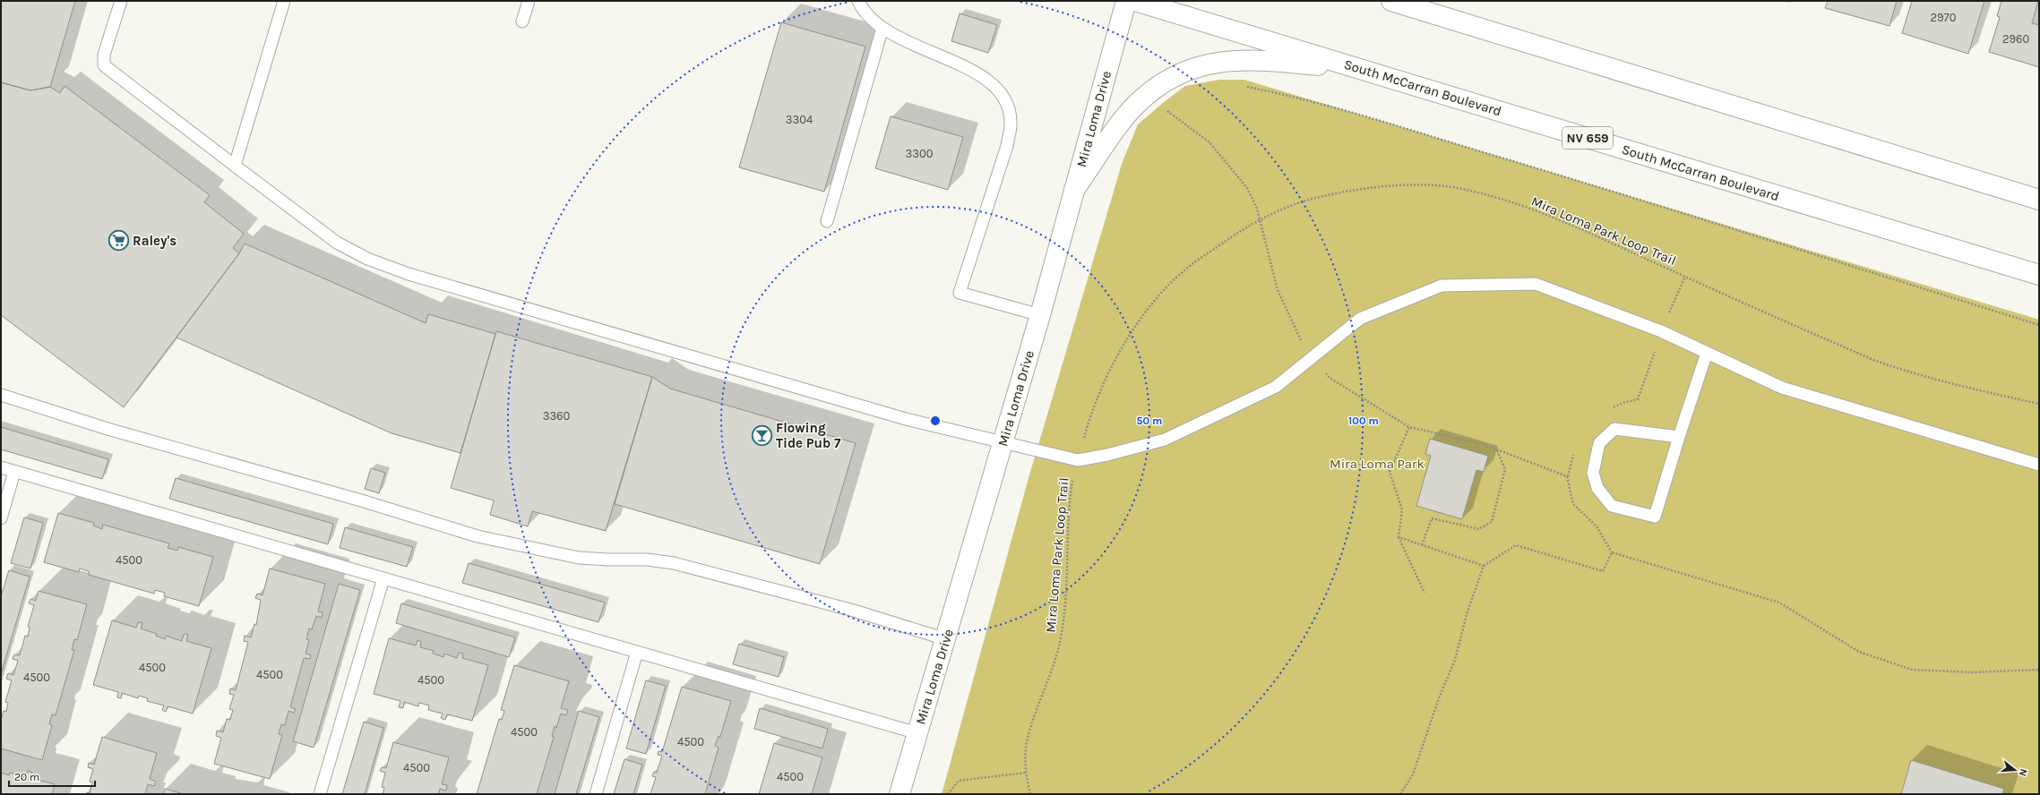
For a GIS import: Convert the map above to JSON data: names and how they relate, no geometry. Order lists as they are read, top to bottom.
{
  "streets": {
    "main road": ["South McCarran Boulevard", "Mira Loma Drive", "NV 659"],
    "path": ["Mira Loma Park Loop Trail"]
  },
  "parks": ["Mira Loma Park"],
  "places": {
    "supermarket": ["Raley's"],
    "bar": ["Flowing Tide Pub 7"]
  },
  "house_numbers": [
    "2970",
    "2960",
    "3304",
    "3300",
    "3360",
    "4500",
    "4500",
    "4500",
    "4500",
    "4500",
    "4500",
    "4500",
    "4500",
    "4500"
  ],
  "scale_bar": "20 m",
  "north": "right",
  "rings": ["50 m", "100 m"]
}
